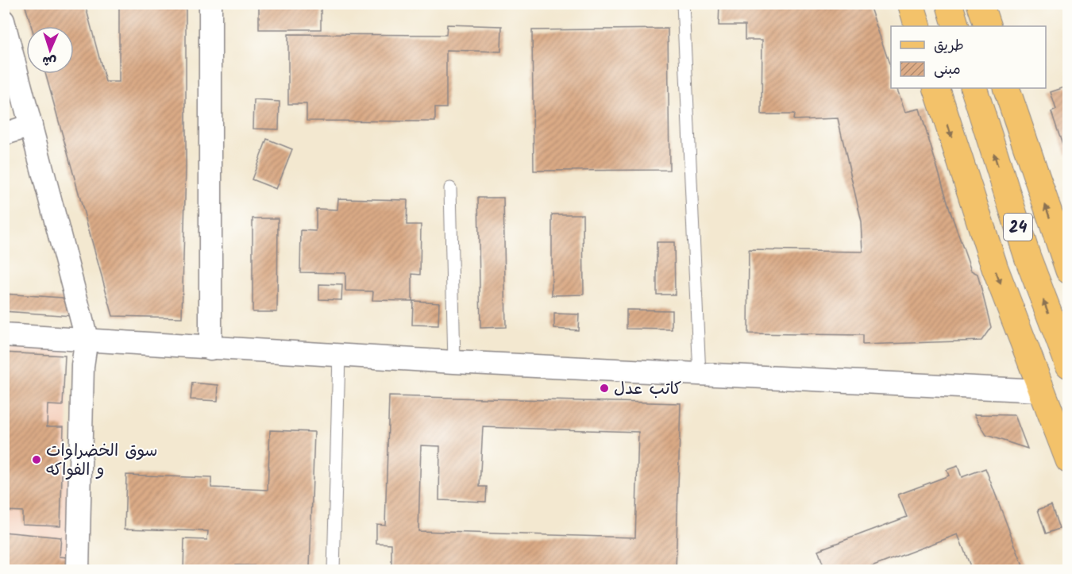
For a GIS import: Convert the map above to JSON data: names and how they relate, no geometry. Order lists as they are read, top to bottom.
{
  "streets": {
    "main road": ["24"]
  },
  "places": ["كاتب عدل", "سوق الخضراوات و الفواكه"],
  "legend": ["طريق", "مبنى"],
  "north": "bottom"
}
